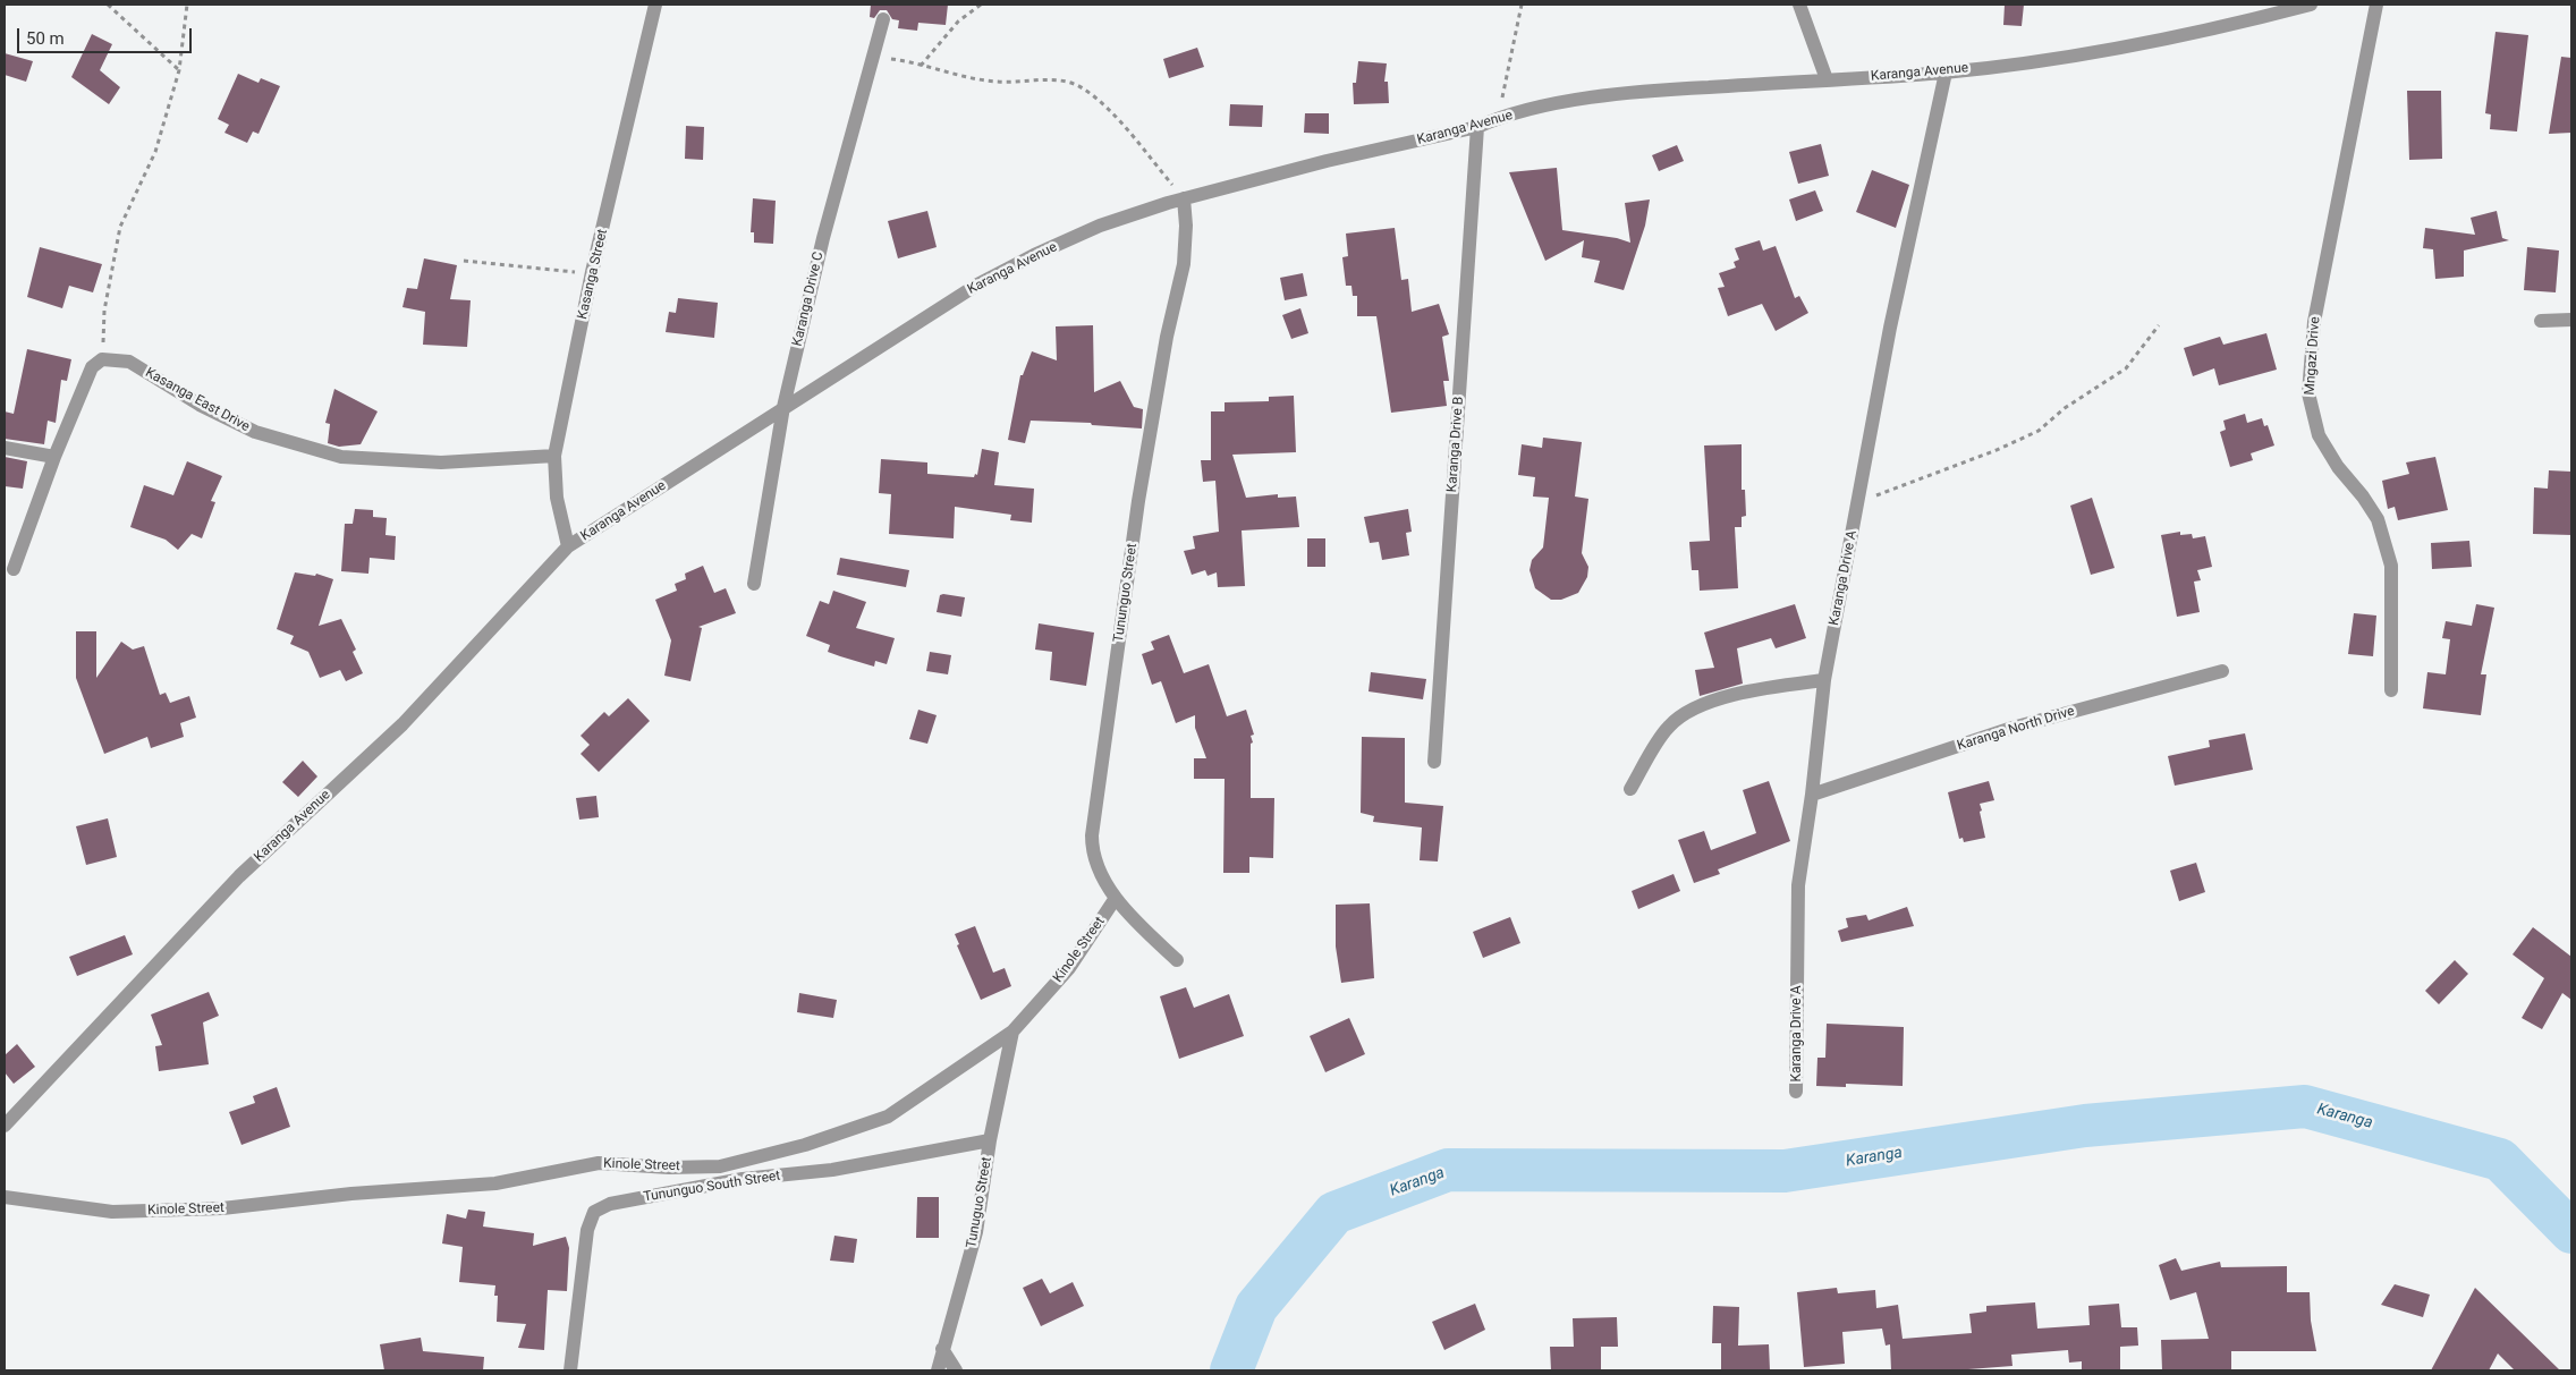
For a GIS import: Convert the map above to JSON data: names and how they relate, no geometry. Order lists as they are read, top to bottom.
{
  "streets": {
    "street": [
      "Karanga Avenue",
      "Kasanga Street",
      "Karanga Drive C",
      "Mngazi Drive",
      "Kasanga East Drive",
      "Karanga Drive B",
      "Karanga Drive A",
      "Tununguo Street",
      "Karanga North Drive",
      "Kinole Street",
      "Tununguo South Street",
      "Tunuguo Street"
    ]
  },
  "crossings": [
    ["Karanga Avenue", "Kasanga Street"],
    ["Karanga Avenue", "Karanga Drive C"],
    ["Karanga Avenue", "Karanga Drive B"],
    ["Karanga Avenue", "Karanga Drive A"],
    ["Karanga Avenue", "Tununguo Street"],
    ["Kasanga Street", "Kasanga East Drive"],
    ["Karanga Drive A", "Karanga North Drive"],
    ["Tununguo Street", "Kinole Street"],
    ["Kinole Street", "Tunuguo Street"],
    ["Tununguo South Street", "Tunuguo Street"]
  ],
  "water": ["Karanga"],
  "scale_bar": "50 m"
}
